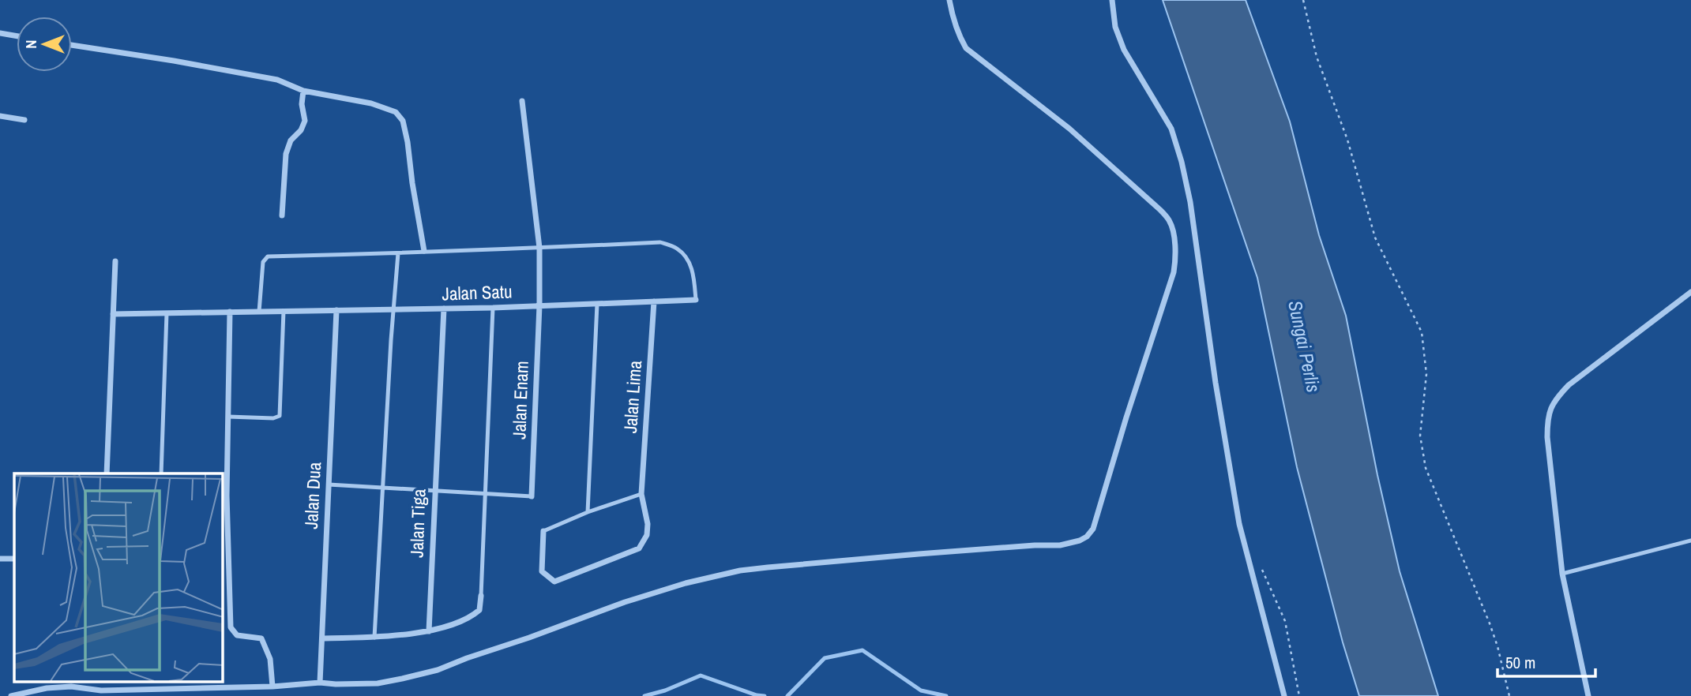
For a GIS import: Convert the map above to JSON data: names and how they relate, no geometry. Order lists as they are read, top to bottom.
{
  "streets": {
    "street": [
      "Jalan Satu",
      "Jalan Lima",
      "Jalan Enam",
      "Jalan Dua",
      "Jalan Tiga"
    ]
  },
  "crossings": [
    ["Jalan Satu", "Jalan Lima"],
    ["Jalan Satu", "Jalan Enam"],
    ["Jalan Satu", "Jalan Dua"],
    ["Jalan Satu", "Jalan Tiga"]
  ],
  "water": ["Sungai Perlis"],
  "scale_bar": "50 m",
  "north": "left"
}
